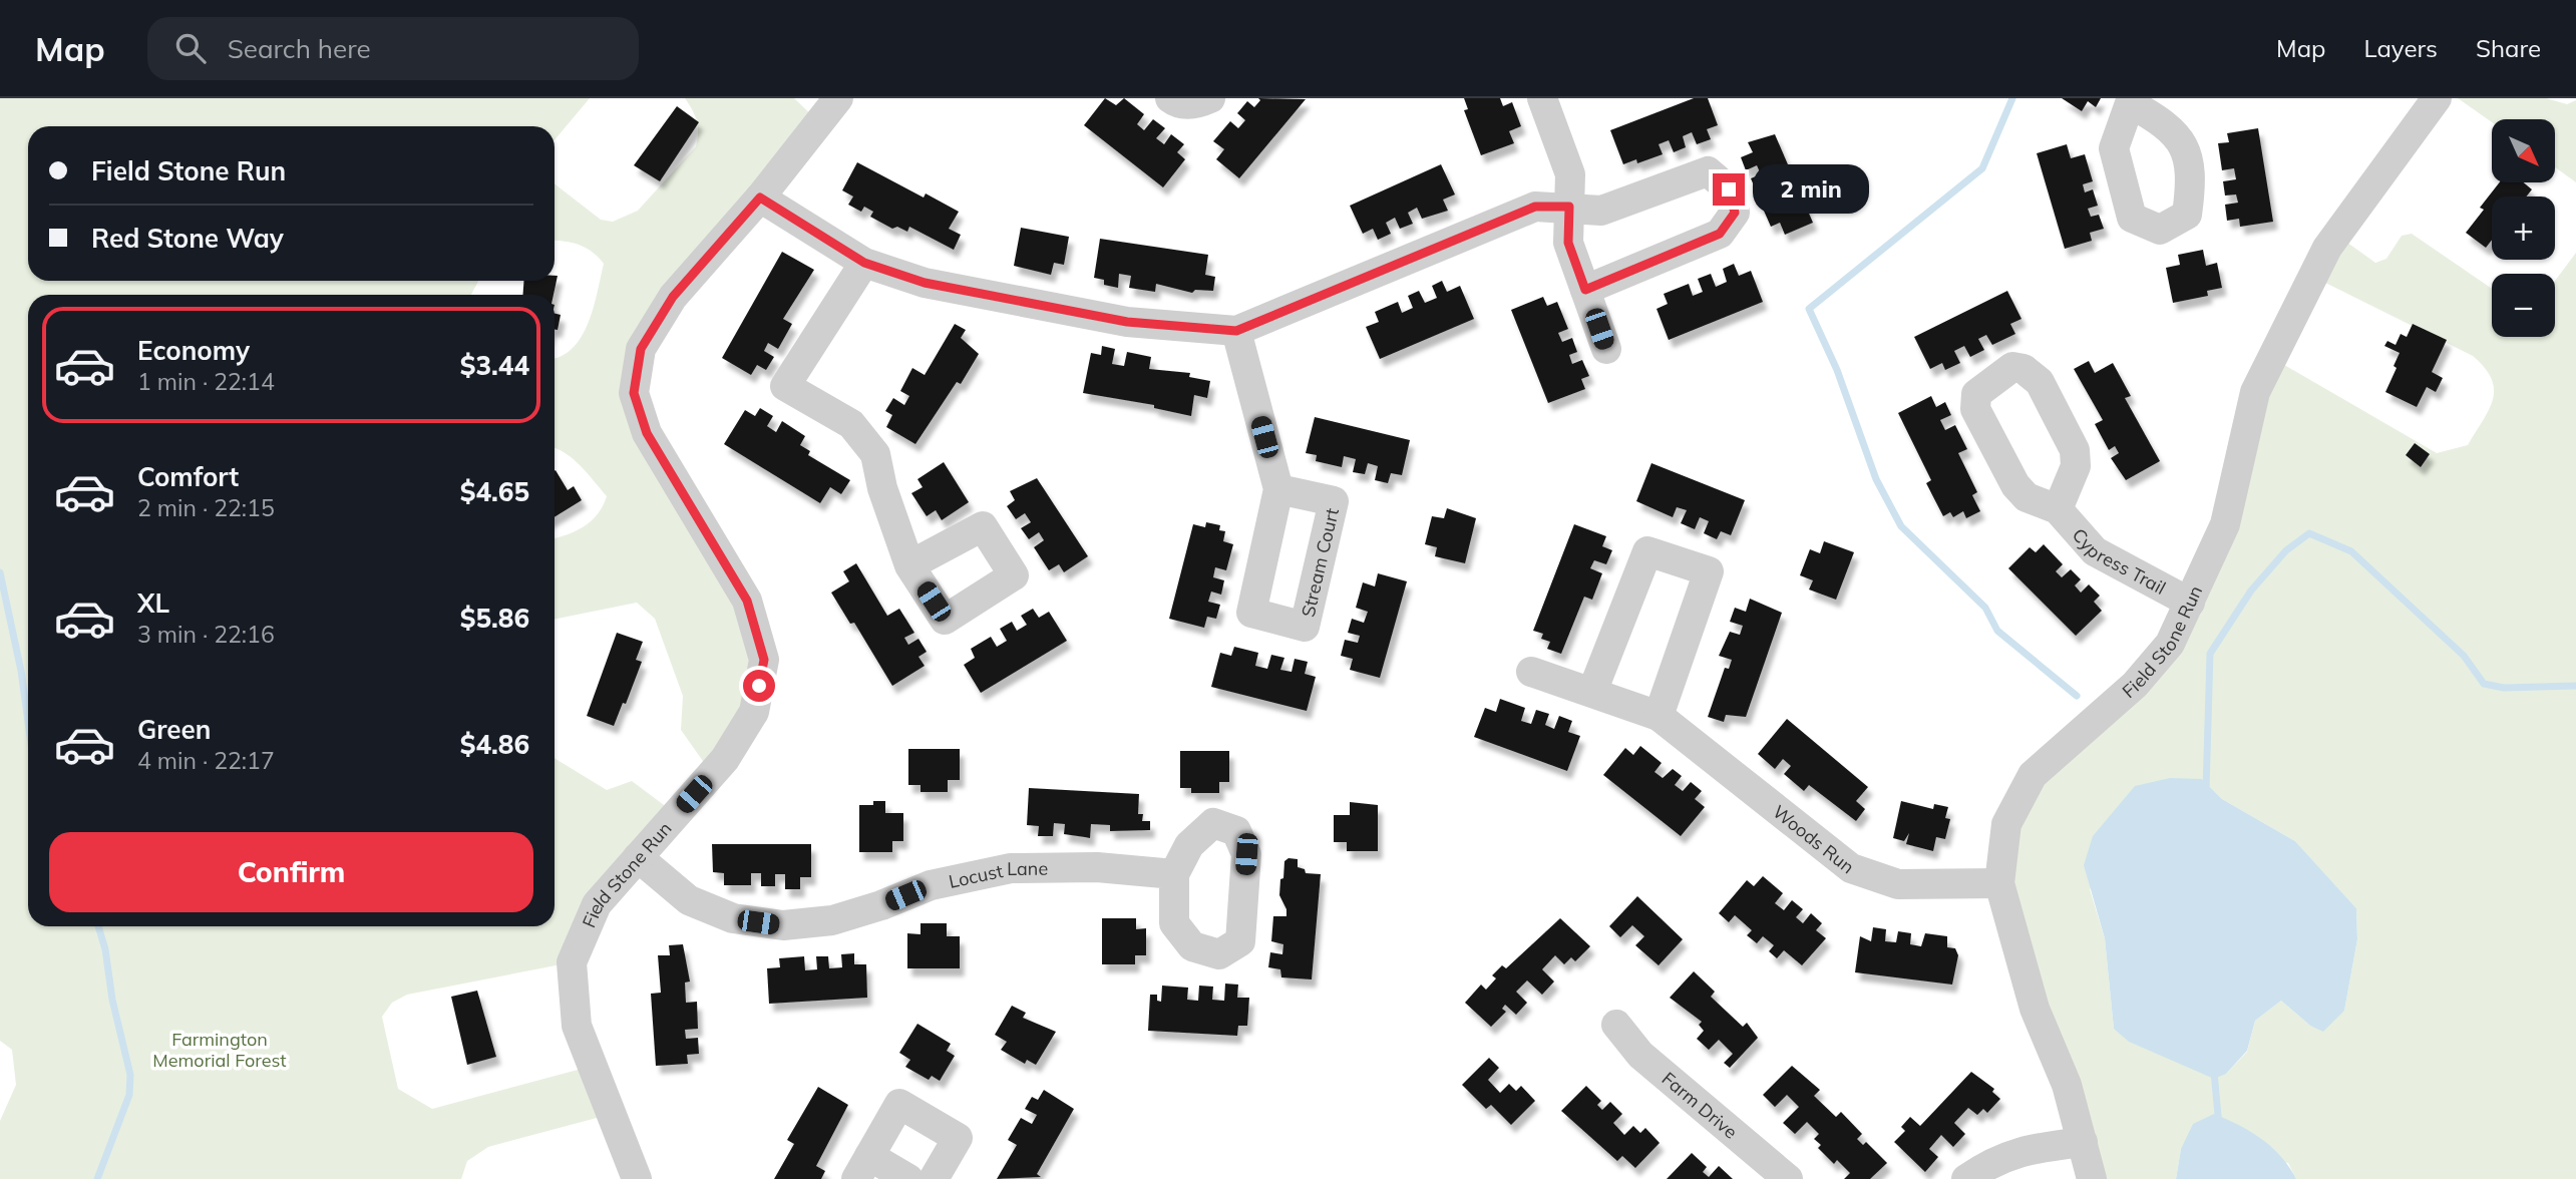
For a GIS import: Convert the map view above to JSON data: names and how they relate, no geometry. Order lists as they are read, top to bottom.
{
  "streets": {
    "street": [
      "Cypress Trail",
      "Field Stone Run",
      "Woods Run",
      "Locust Lane",
      "Farm Drive"
    ]
  },
  "crossings": [
    ["Cypress Trail", "Field Stone Run"],
    ["Field Stone Run", "Woods Run"],
    ["Field Stone Run", "Locust Lane"]
  ],
  "parks": ["Farmington Memorial Forest"],
  "north": "bottom right",
  "page": {
    "header": "Map",
    "search": "Search here",
    "nav": ["Map", "Layers", "Share"],
    "map_buttons": ["+", "−"],
    "banner": ["Field Stone Run", "Red Stone Way"],
    "bubble": "2 min",
    "list": [
      {
        "name": "Economy",
        "note": "1 min · 22:14",
        "value": "$3.44"
      },
      {
        "name": "Comfort",
        "note": "2 min · 22:15",
        "value": "$4.65"
      },
      {
        "name": "XL",
        "note": "3 min · 22:16",
        "value": "$5.86"
      },
      {
        "name": "Green",
        "note": "4 min · 22:17",
        "value": "$4.86"
      }
    ],
    "buttons": "Confirm"
  }
}
